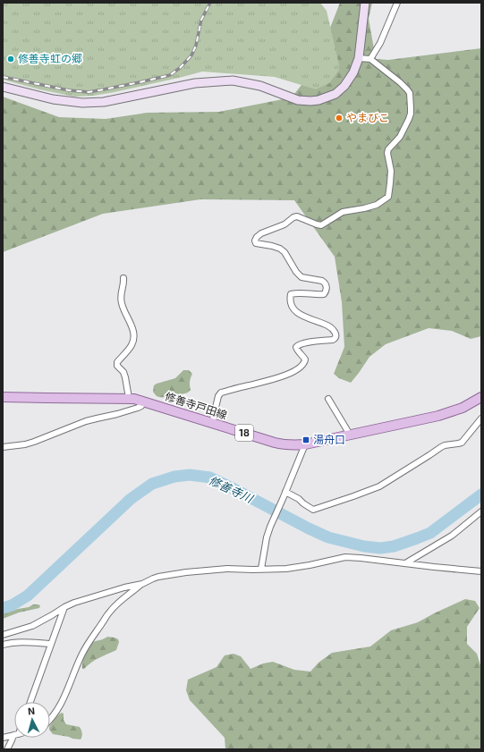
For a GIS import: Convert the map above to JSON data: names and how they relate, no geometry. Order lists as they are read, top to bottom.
{
  "streets": {
    "main road": ["修善寺戸田線", "18"]
  },
  "water": ["修善寺川"],
  "places": {
    "other": ["修善寺虹の郷", "やまびこ"],
    "transit": ["湯舟口"]
  },
  "north": "top"
}
